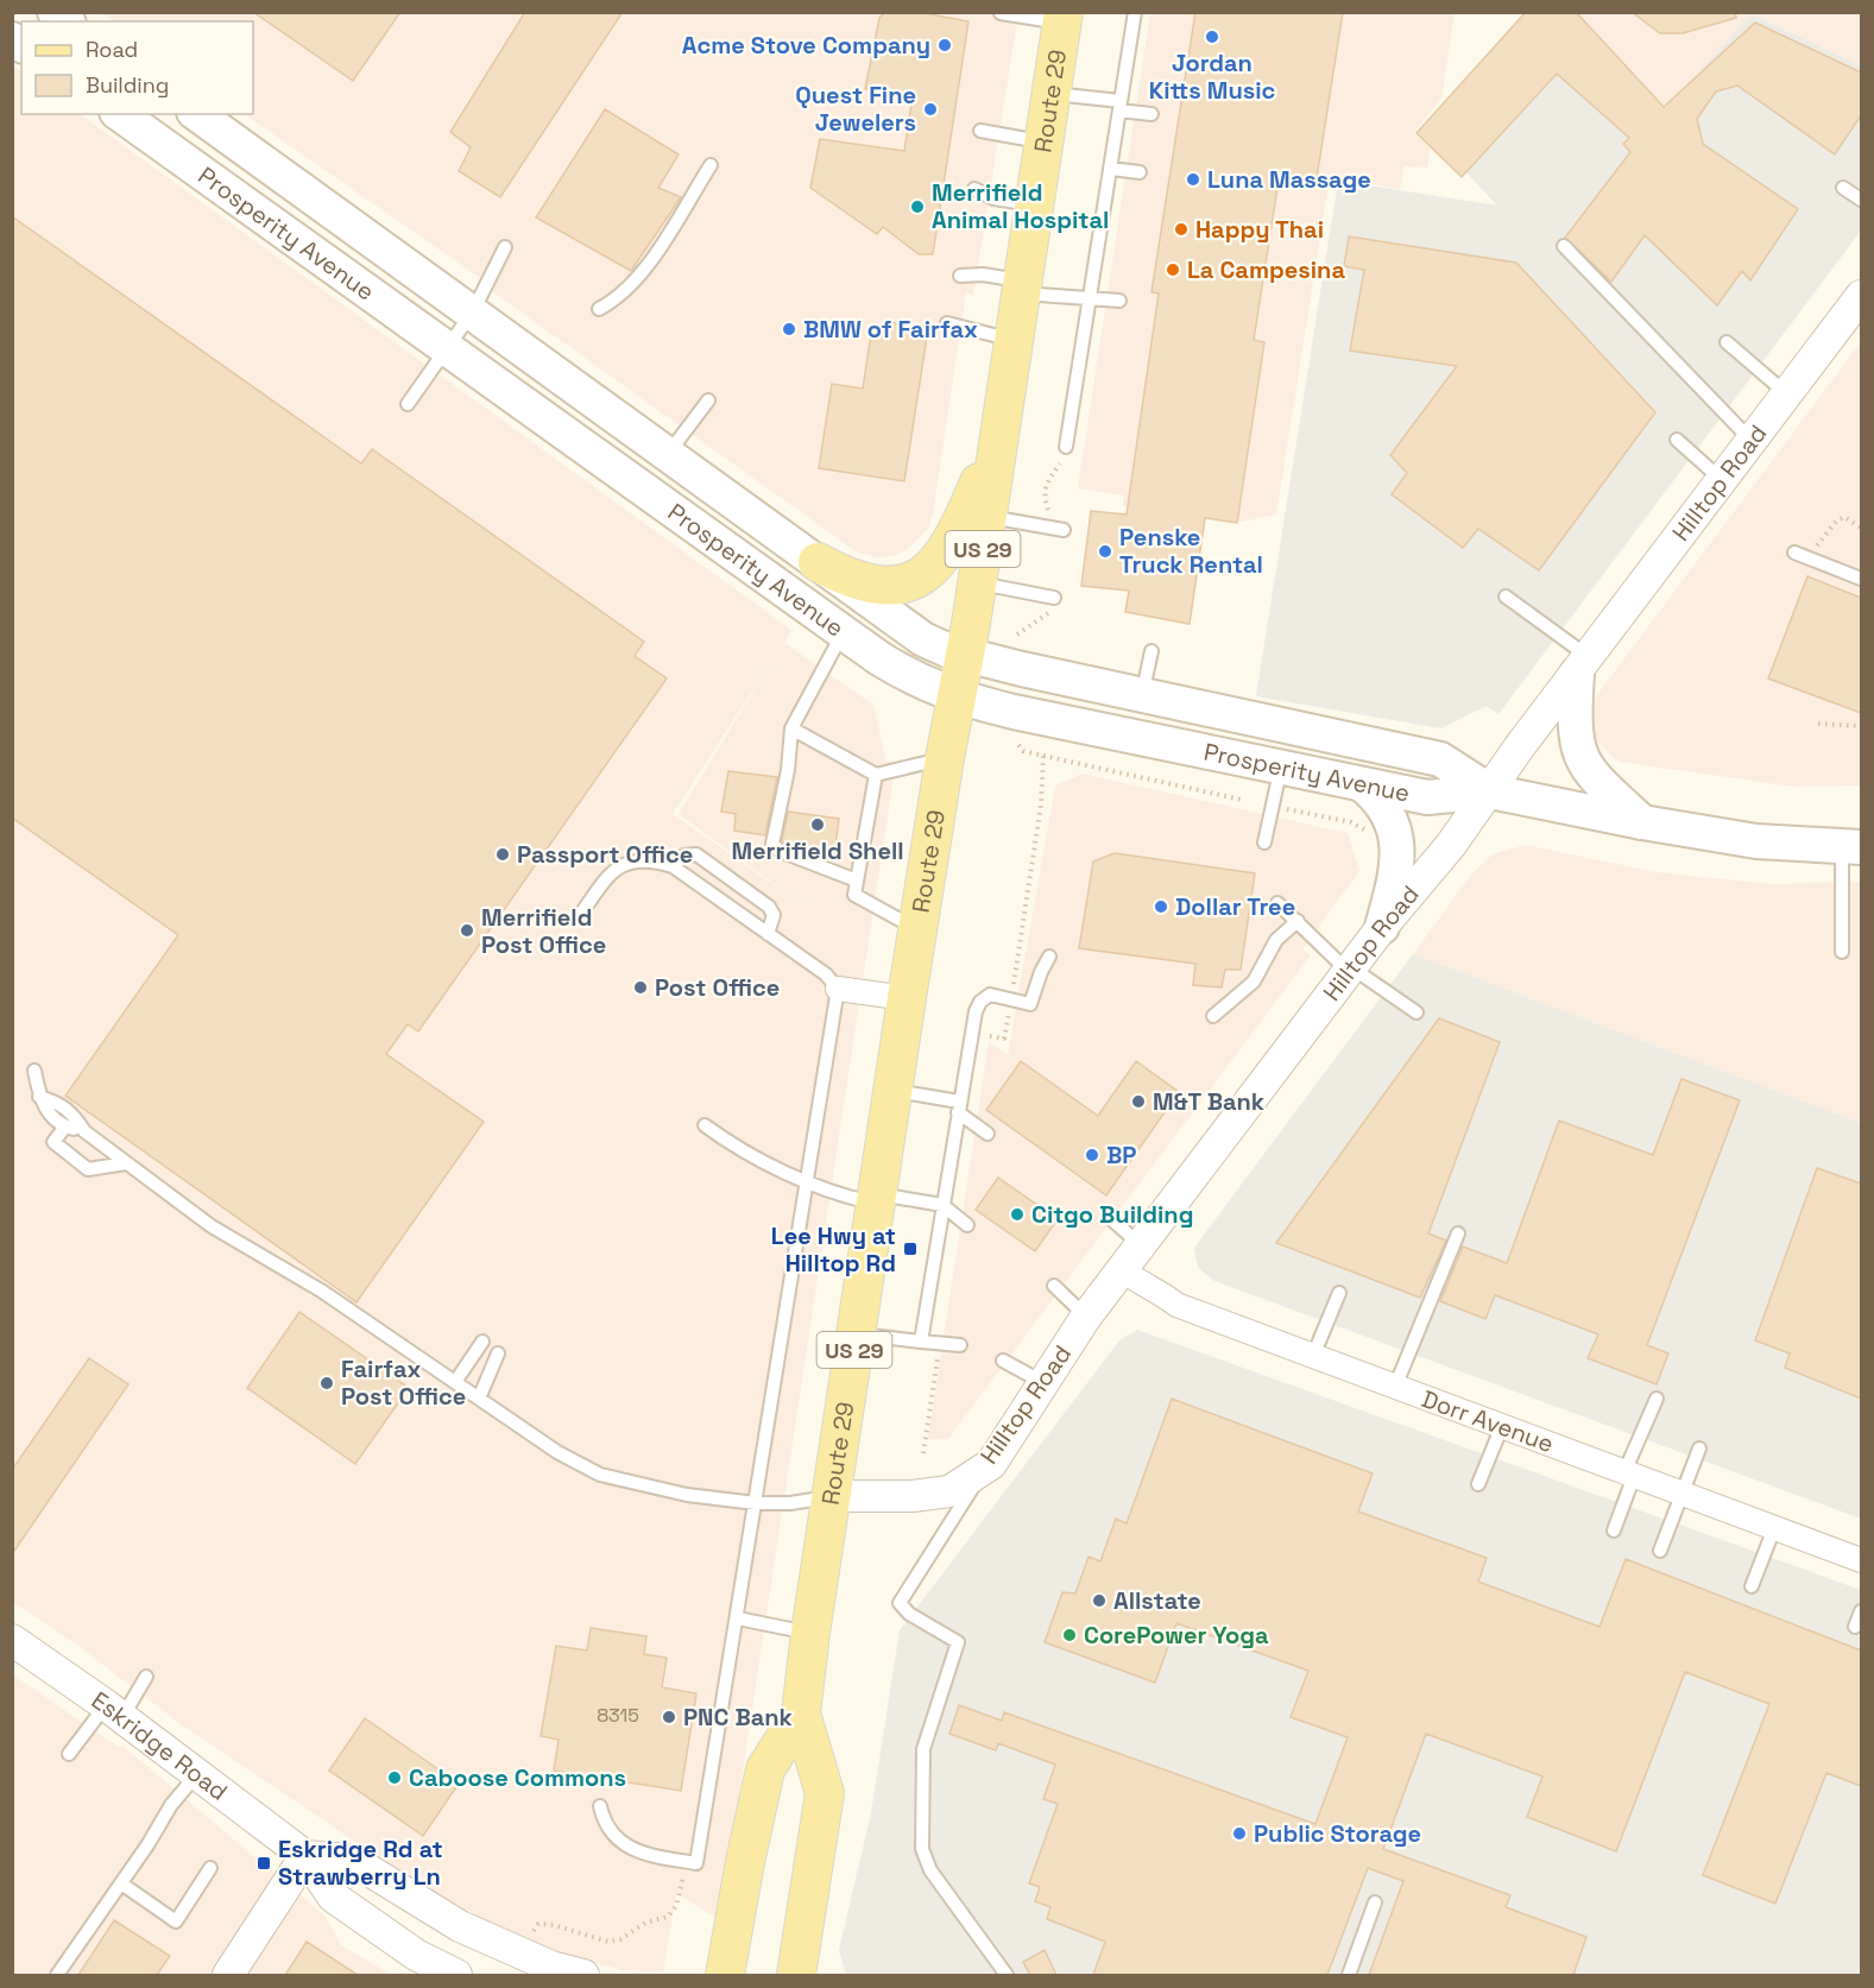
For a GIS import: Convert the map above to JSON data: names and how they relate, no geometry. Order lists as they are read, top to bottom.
{
  "streets": {
    "main road": ["Route 29", "Prosperity Avenue", "US 29"],
    "street": ["Hilltop Road", "Dorr Avenue", "Eskridge Road"]
  },
  "crossings": [
    ["Route 29", "Prosperity Avenue"],
    ["Route 29", "Hilltop Road"],
    ["Prosperity Avenue", "Hilltop Road"],
    ["Hilltop Road", "Dorr Avenue"]
  ],
  "places": {
    "other": [
      "Jordan Kitts Music",
      "Acme Stove Company",
      "Quest Fine Jewelers",
      "Luna Massage",
      "Merrifield Animal Hospital",
      "Happy Thai",
      "La Campesina",
      "BMW of Fairfax",
      "Penske Truck Rental",
      "Merrifield Shell",
      "Passport Office",
      "Dollar Tree",
      "Merrifield Post Office",
      "Post Office",
      "M&T Bank",
      "BP",
      "Citgo Building",
      "Fairfax Post Office",
      "Allstate",
      "CorePower Yoga",
      "PNC Bank",
      "Caboose Commons",
      "Public Storage"
    ],
    "transit": ["Lee Hwy at Hilltop Rd", "Eskridge Rd at Strawberry Ln"]
  },
  "house_numbers": ["8315"],
  "legend": ["Road", "Building"]
}
